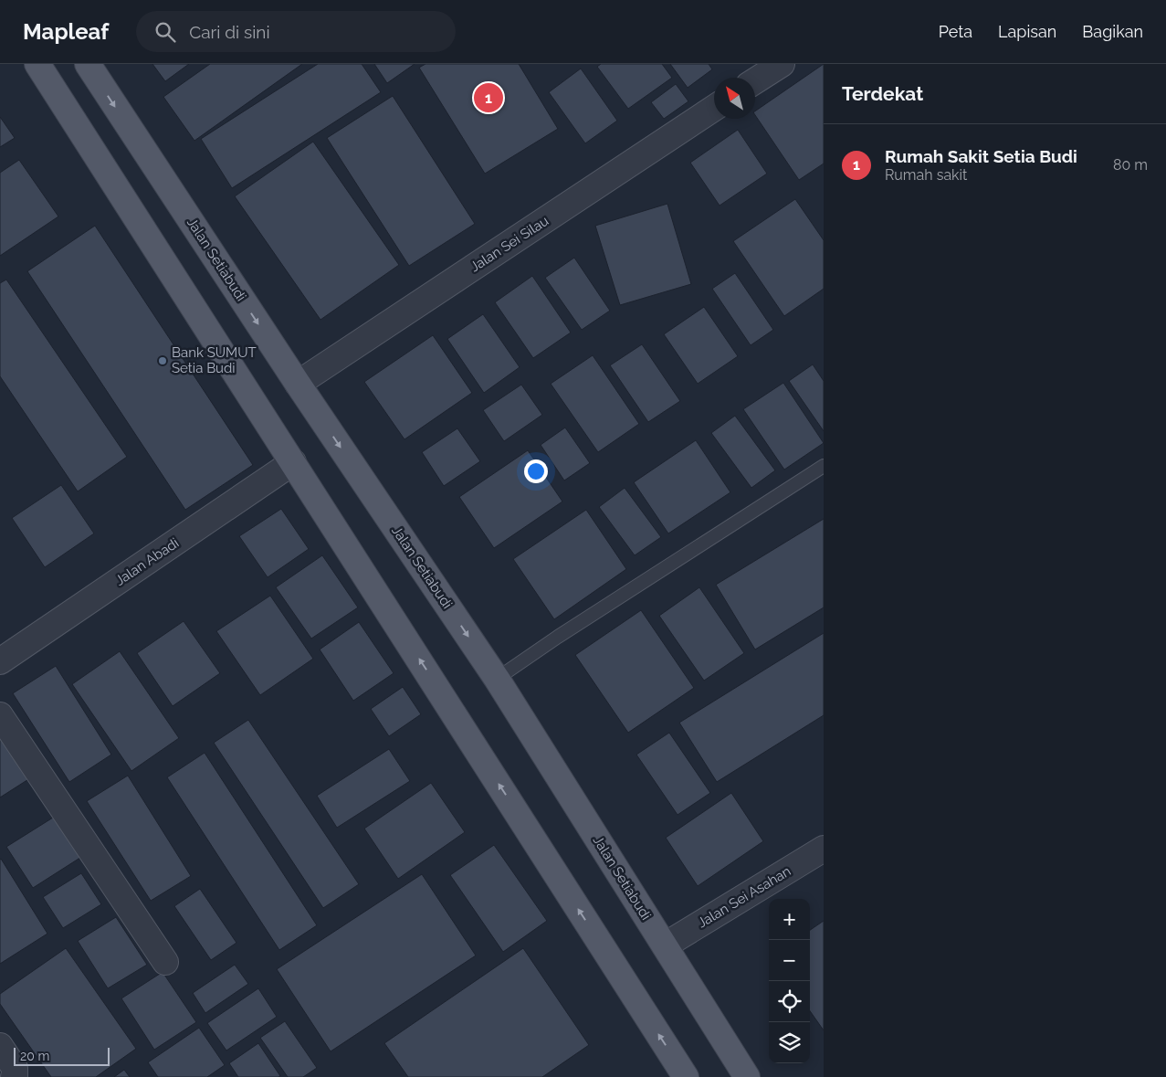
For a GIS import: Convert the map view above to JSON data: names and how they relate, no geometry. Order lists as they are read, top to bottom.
{
  "streets": {
    "main road": ["Jalan Setiabudi"],
    "street": ["Jalan Sei Silau", "Jalan Abadi", "Jalan Sei Asahan"]
  },
  "crossings": [
    ["Jalan Sei Silau", "Jalan Setiabudi"],
    ["Jalan Setiabudi", "Jalan Sei Asahan"]
  ],
  "places": ["Bank SUMUT Setia Budi"],
  "scale_bar": "20 m",
  "north": "top left",
  "page": {
    "header": "Mapleaf",
    "search": "Cari di sini",
    "nav": ["Peta", "Lapisan", "Bagikan"],
    "heading": "Terdekat",
    "pins": "1",
    "list": [
      {
        "mark": "1",
        "name": "Rumah Sakit Setia Budi",
        "note": "Rumah sakit",
        "value": "80 m"
      }
    ],
    "map_buttons": ["+", "−"],
    "scale": "20 m"
  }
}
